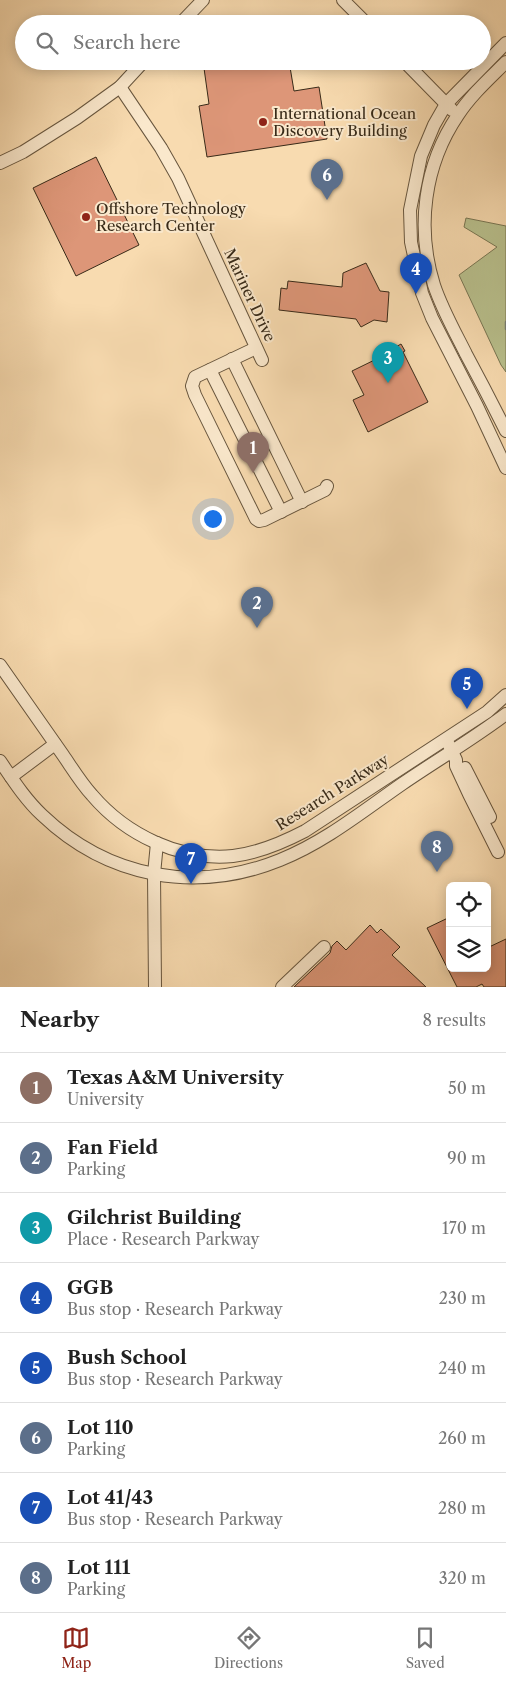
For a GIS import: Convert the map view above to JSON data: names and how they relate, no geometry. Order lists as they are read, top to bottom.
{
  "streets": {
    "street": ["Mariner Drive", "Research Parkway"]
  },
  "places": ["International Ocean Discovery Building", "Offshore Technology Research Center"],
  "page": {
    "search": "Search here",
    "pins": [
      "6",
      "4",
      "3",
      "1",
      "2",
      "5",
      "8",
      "7"
    ],
    "heading": ["Nearby", "8 results"],
    "list": [
      {
        "mark": "1",
        "name": "Texas A&M University",
        "note": "University",
        "value": "50 m"
      },
      {
        "mark": "2",
        "name": "Fan Field",
        "note": "Parking",
        "value": "90 m"
      },
      {
        "mark": "3",
        "name": "Gilchrist Building",
        "note": "Place · Research Parkway",
        "value": "170 m"
      },
      {
        "mark": "4",
        "name": "GGB",
        "note": "Bus stop · Research Parkway",
        "value": "230 m"
      },
      {
        "mark": "5",
        "name": "Bush School",
        "note": "Bus stop · Research Parkway",
        "value": "240 m"
      },
      {
        "mark": "6",
        "name": "Lot 110",
        "note": "Parking",
        "value": "260 m"
      },
      {
        "mark": "7",
        "name": "Lot 41/43",
        "note": "Bus stop · Research Parkway",
        "value": "280 m"
      },
      {
        "mark": "8",
        "name": "Lot 111",
        "note": "Parking",
        "value": "320 m"
      }
    ],
    "nav": ["Map", "Directions", "Saved"]
  }
}
